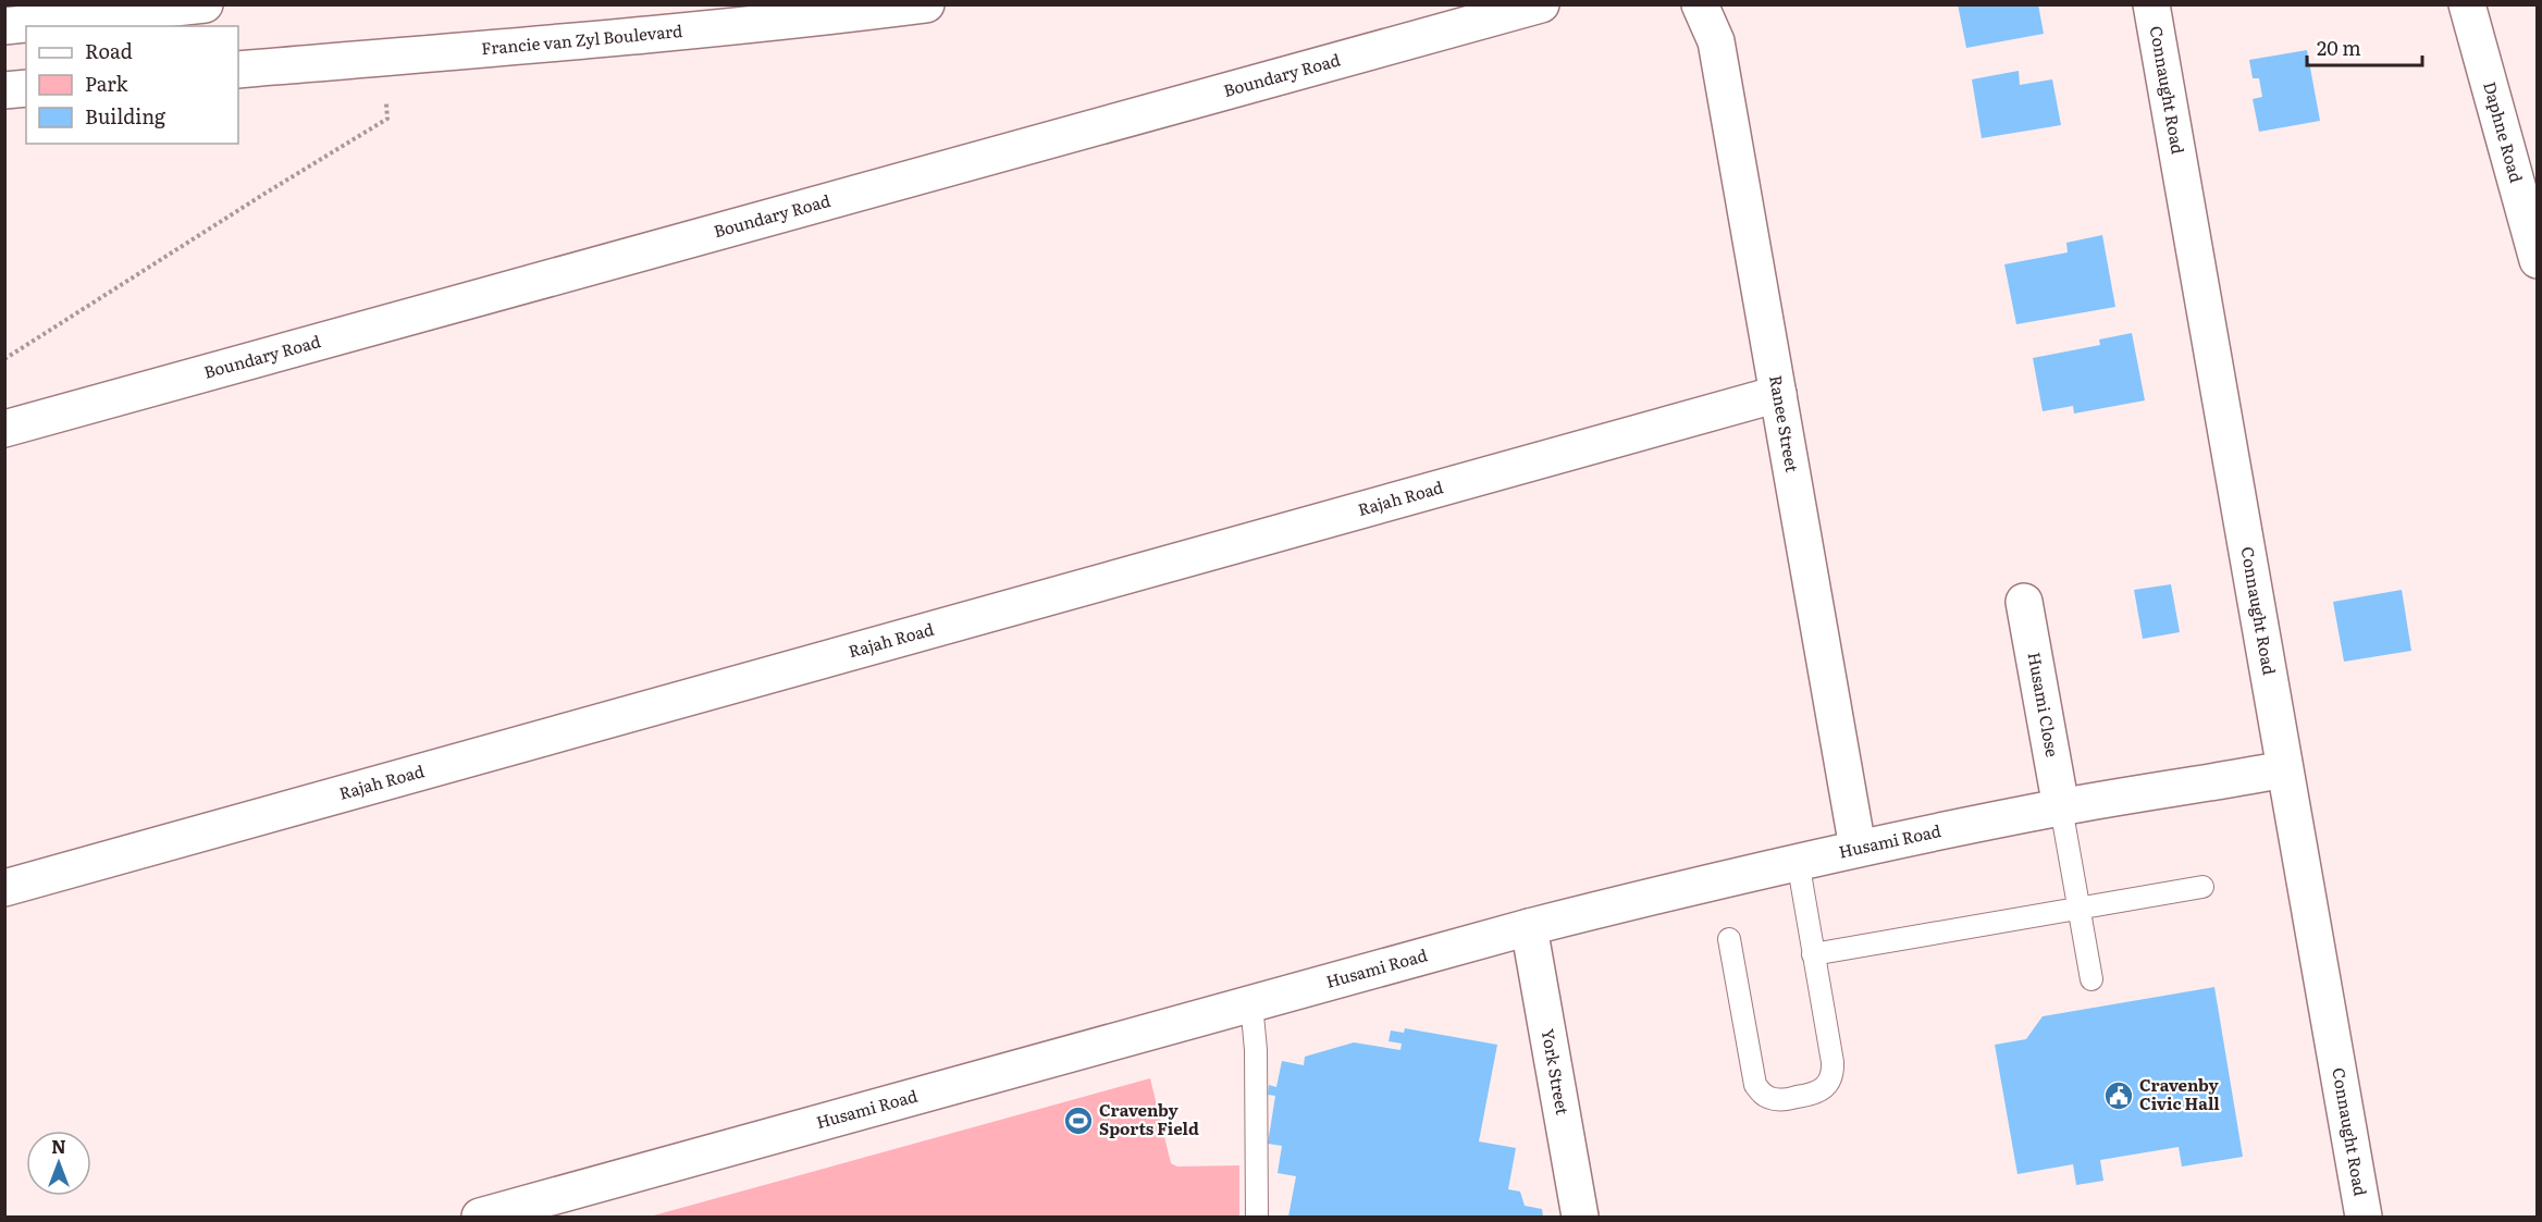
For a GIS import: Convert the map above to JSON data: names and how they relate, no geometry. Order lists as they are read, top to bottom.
{
  "streets": {
    "street": [
      "Francie van Zyl Boulevard",
      "Boundary Road",
      "Connaught Road",
      "Daphne Road",
      "Ranee Street",
      "Rajah Road",
      "Husami Close",
      "Husami Road",
      "York Street"
    ]
  },
  "crossings": [
    ["Connaught Road", "Husami Road"],
    ["Ranee Street", "Rajah Road"],
    ["Ranee Street", "Husami Road"],
    ["Husami Close", "Husami Road"],
    ["Husami Road", "York Street"]
  ],
  "places": {
    "public building": ["Cravenby Civic Hall"],
    "sports": ["Cravenby Sports Field"]
  },
  "legend": ["Road", "Park", "Building"],
  "scale_bar": "20 m",
  "north": "top"
}
